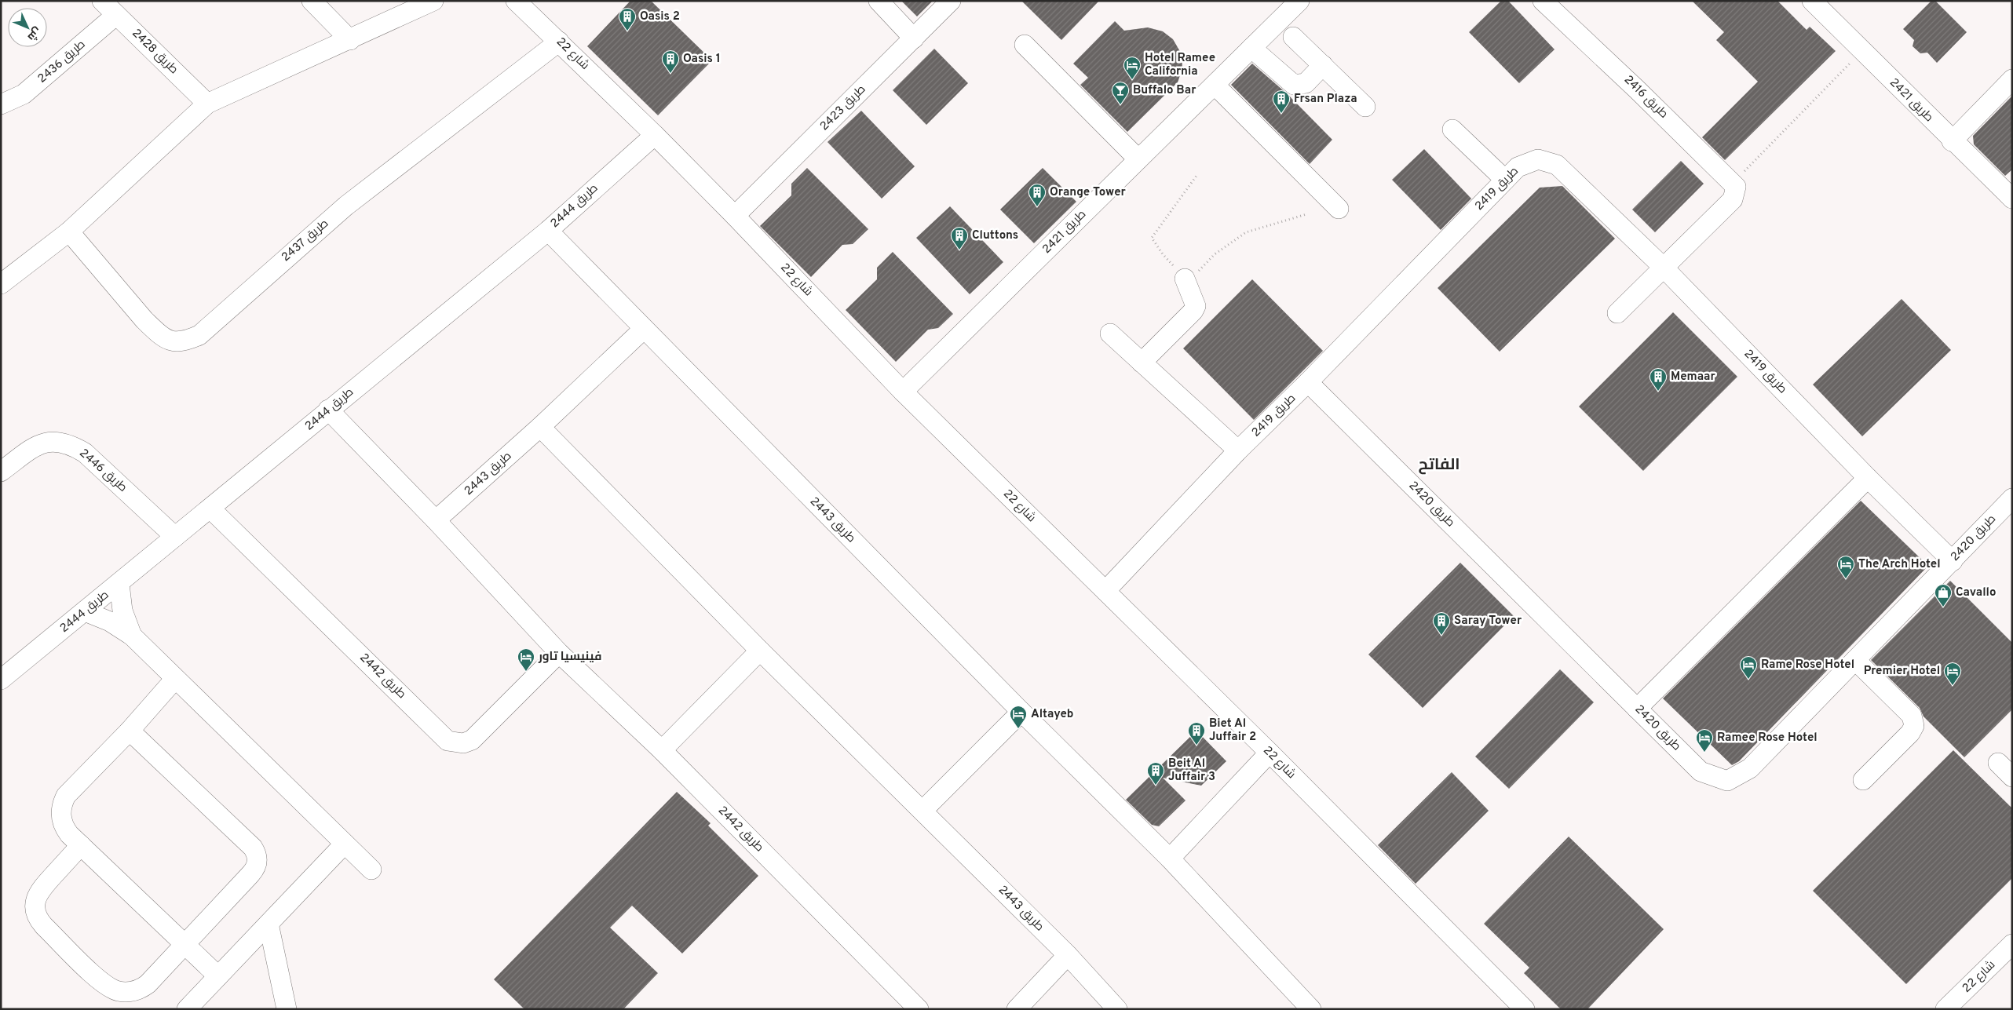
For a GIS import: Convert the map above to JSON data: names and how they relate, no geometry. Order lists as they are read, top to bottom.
{
  "streets": {
    "street": [
      "طريق 2428",
      "شارع 22",
      "طريق 2436",
      "طريق 2416",
      "طريق 2421",
      "طريق 2423",
      "طريق 2419",
      "طريق 2444",
      "طريق 2437",
      "طريق 2446",
      "طريق 2443",
      "طريق 2420",
      "طريق 2442"
    ]
  },
  "crossings": [
    ["طريق 2428", "طريق 2436"],
    ["شارع 22", "طريق 2421"],
    ["شارع 22", "طريق 2423"],
    ["شارع 22", "طريق 2419"],
    ["شارع 22", "طريق 2444"],
    ["شارع 22", "طريق 2437"],
    ["طريق 2419", "طريق 2420"],
    ["طريق 2444", "طريق 2446"],
    ["طريق 2444", "طريق 2443"],
    ["طريق 2444", "طريق 2442"],
    ["طريق 2443", "طريق 2442"]
  ],
  "districts": ["الفاتح"],
  "places": {
    "building": [
      "Oasis 2",
      "Oasis 1",
      "Frsan Plaza",
      "Orange Tower",
      "Cluttons",
      "Memaar",
      "Saray Tower",
      "Biet Al Juffair 2",
      "Beit Al Juffair 3"
    ],
    "hotel": [
      "Hotel Ramee California",
      "The Arch Hotel",
      "فينيسيا تاور",
      "Rame Rose Hotel",
      "Premier Hotel",
      "Altayeb",
      "Ramee Rose Hotel"
    ],
    "bar": ["Buffalo Bar"],
    "shop": ["Cavallo"]
  },
  "north": "bottom right"
}
